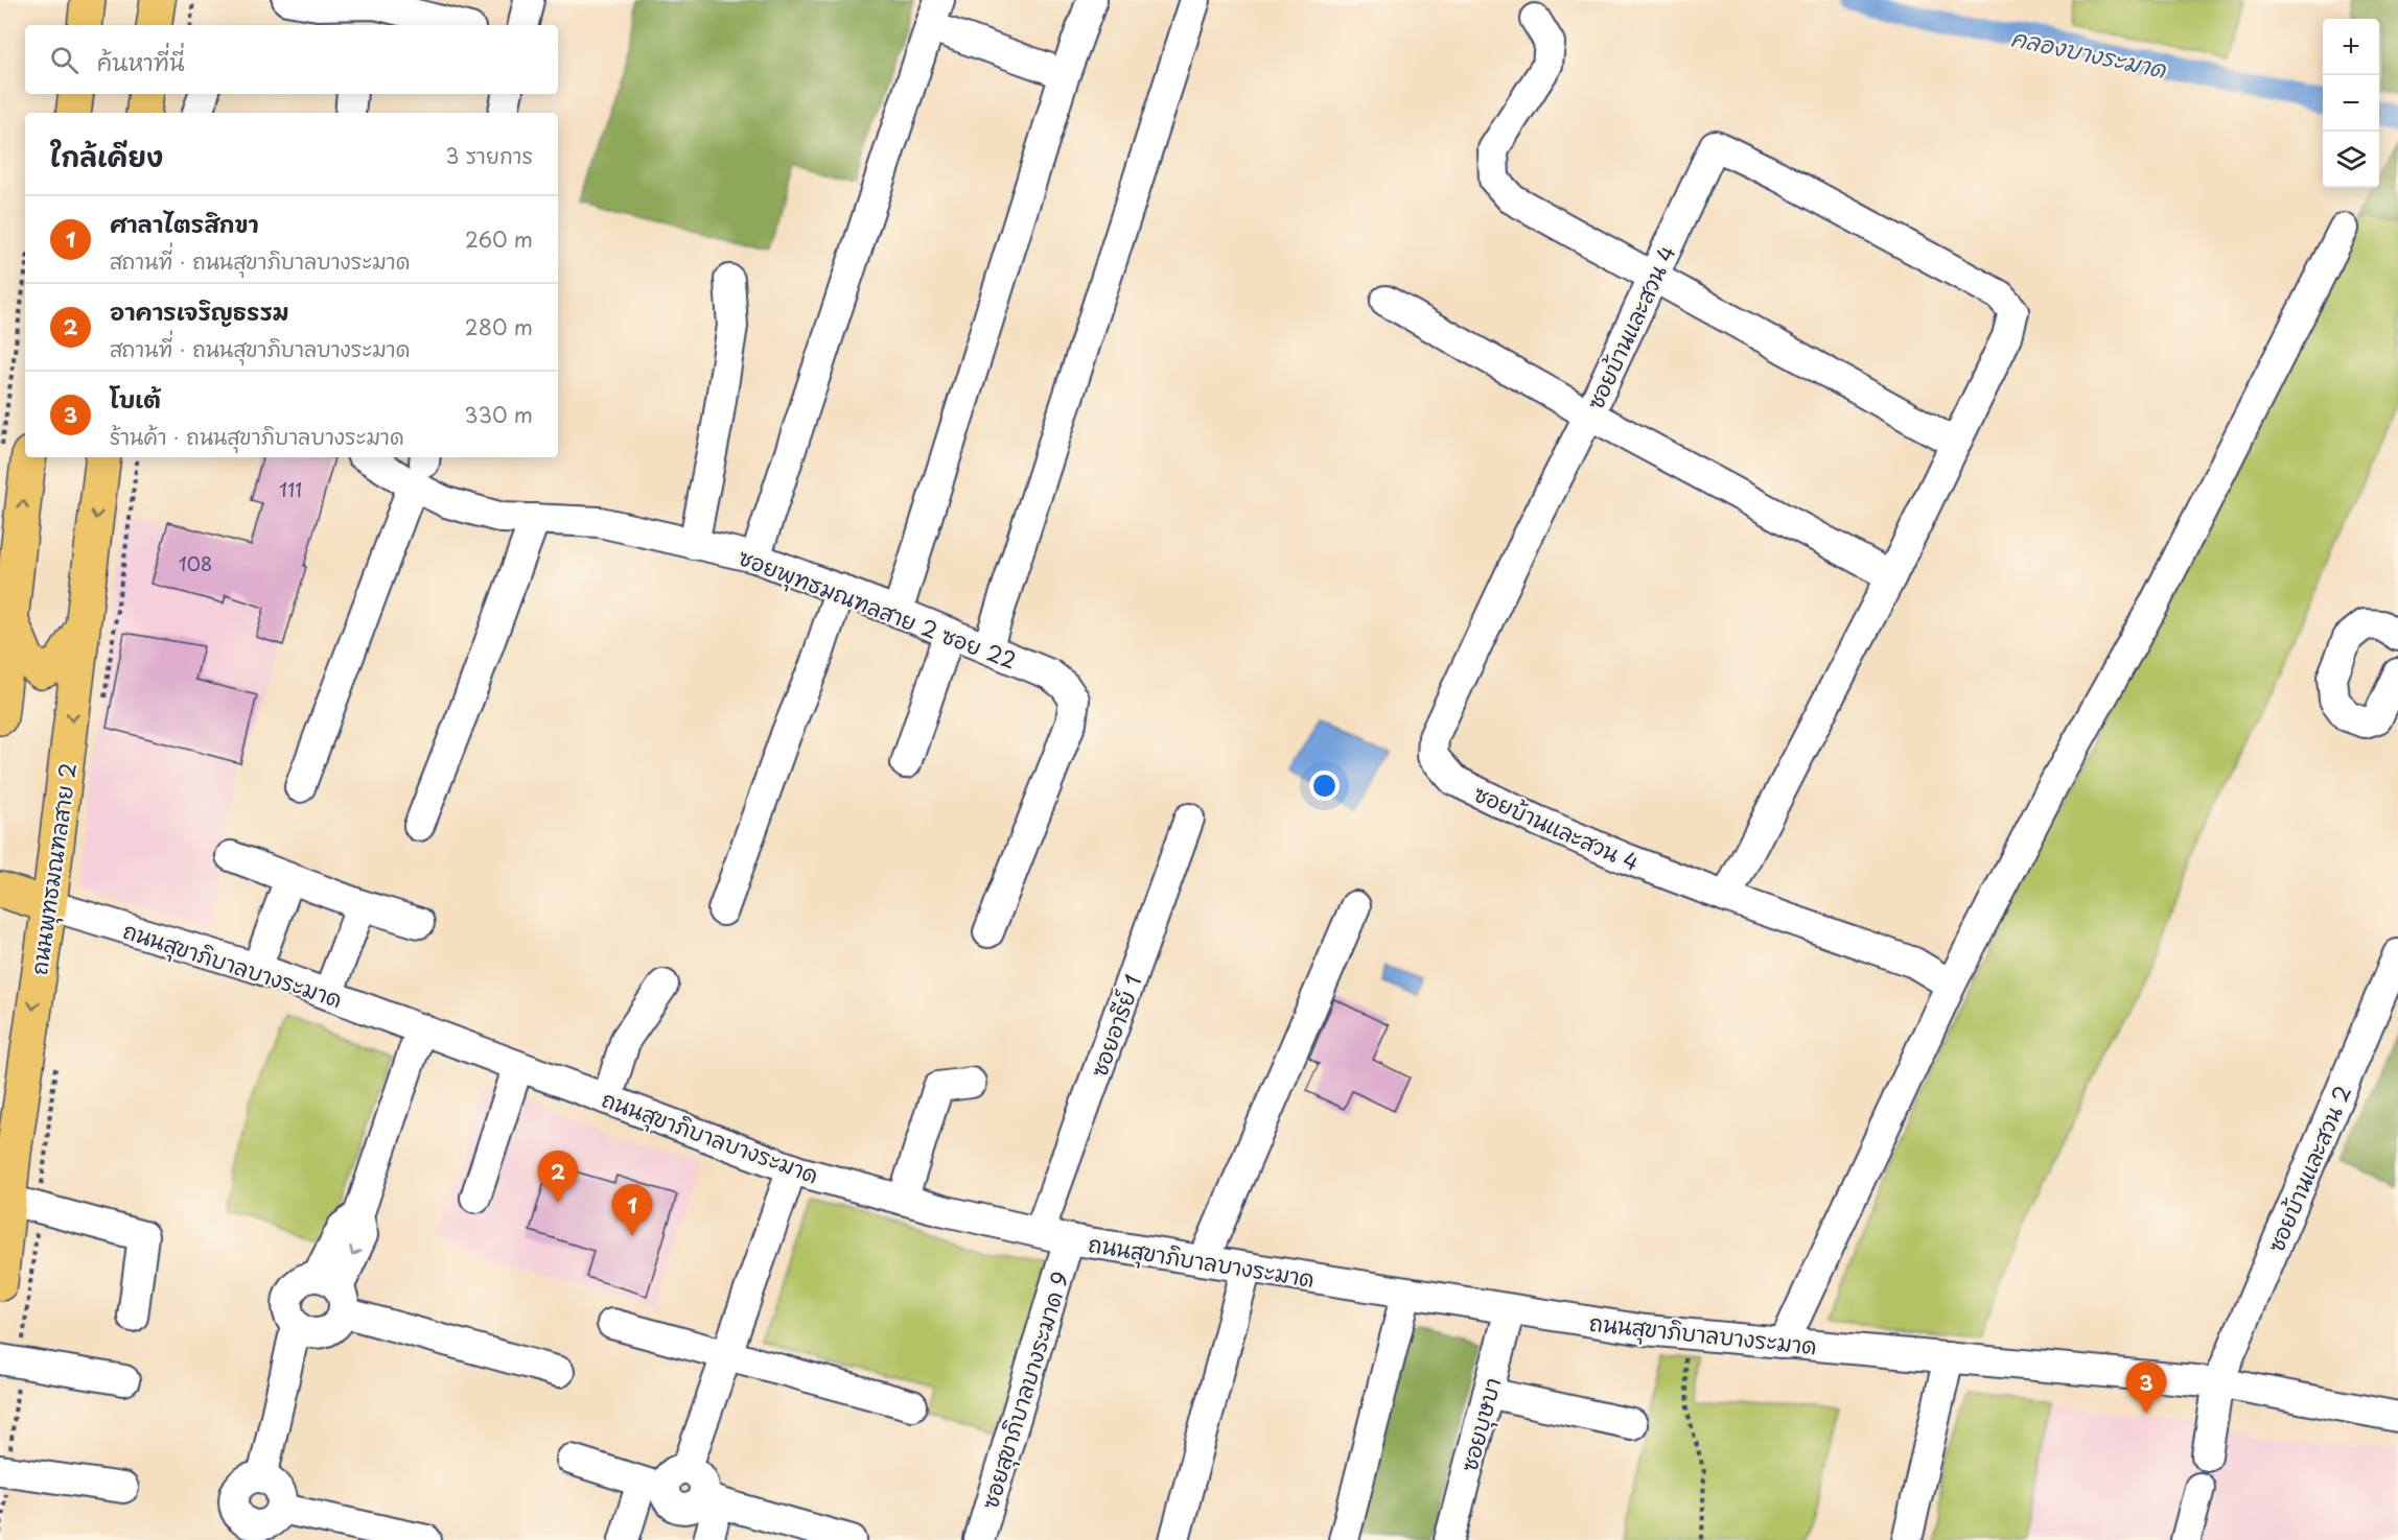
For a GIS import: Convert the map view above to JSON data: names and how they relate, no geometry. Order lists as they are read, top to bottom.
{
  "streets": {
    "main road": ["ถนนพุทธมณฑลสาย 2"],
    "street": [
      "ซอยบ้านและสวน 4",
      "ซอยพุทธมณฑลสาย 2 ซอย 22",
      "ถนนสุขาภิบาลบางระมาด",
      "ซอยอารีย์ 1",
      "ซอยบ้านและสวน 2",
      "ซอยสุขาภิบาลบางระมาด 9",
      "ซอยบุษบา"
    ]
  },
  "crossings": [
    ["ถนนพุทธมณฑลสาย 2", "ถนนสุขาภิบาลบางระมาด"],
    ["ถนนสุขาภิบาลบางระมาด", "ซอยอารีย์ 1"],
    ["ถนนสุขาภิบาลบางระมาด", "ซอยบ้านและสวน 2"],
    ["ถนนสุขาภิบาลบางระมาด", "ซอยสุขาภิบาลบางระมาด 9"],
    ["ถนนสุขาภิบาลบางระมาด", "ซอยบุษบา"]
  ],
  "water": ["คลองบางระมาด"],
  "house_numbers": ["111", "108"],
  "page": {
    "map_buttons": ["+", "−"],
    "search": "ค้นหาที่นี่",
    "heading": ["ใกล้เคียง", "3 รายการ"],
    "list": [
      {
        "mark": "1",
        "name": "ศาลาไตรสิกขา",
        "note": "สถานที่ · ถนนสุขาภิบาลบางระมาด",
        "value": "260 m"
      },
      {
        "mark": "2",
        "name": "อาคารเจริญธรรม",
        "note": "สถานที่ · ถนนสุขาภิบาลบางระมาด",
        "value": "280 m"
      },
      {
        "mark": "3",
        "name": "โบเต้",
        "note": "ร้านค้า · ถนนสุขาภิบาลบางระมาด",
        "value": "330 m"
      }
    ],
    "pins": ["2", "1", "3"]
  }
}
